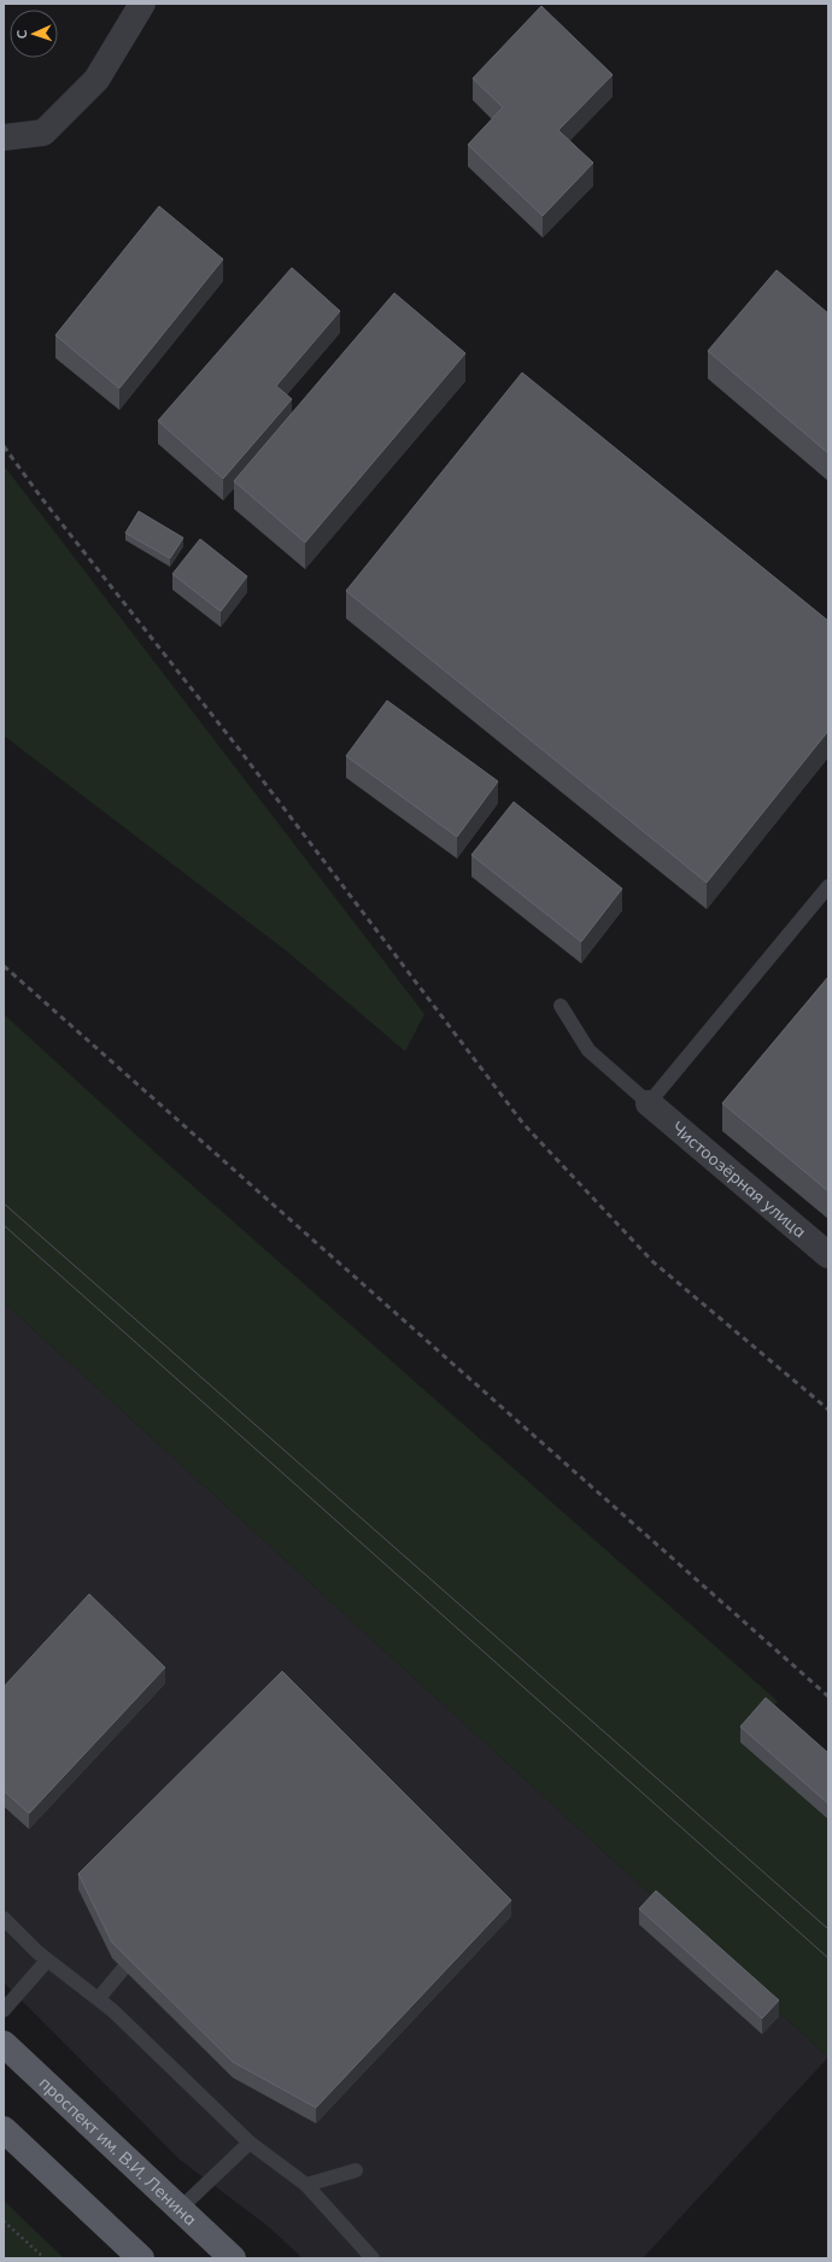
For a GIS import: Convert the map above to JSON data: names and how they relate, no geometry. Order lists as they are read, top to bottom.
{
  "streets": {
    "main road": ["проспект им. В.И. Ленина"],
    "street": ["Чистоозёрная улица"]
  },
  "north": "left"
}
